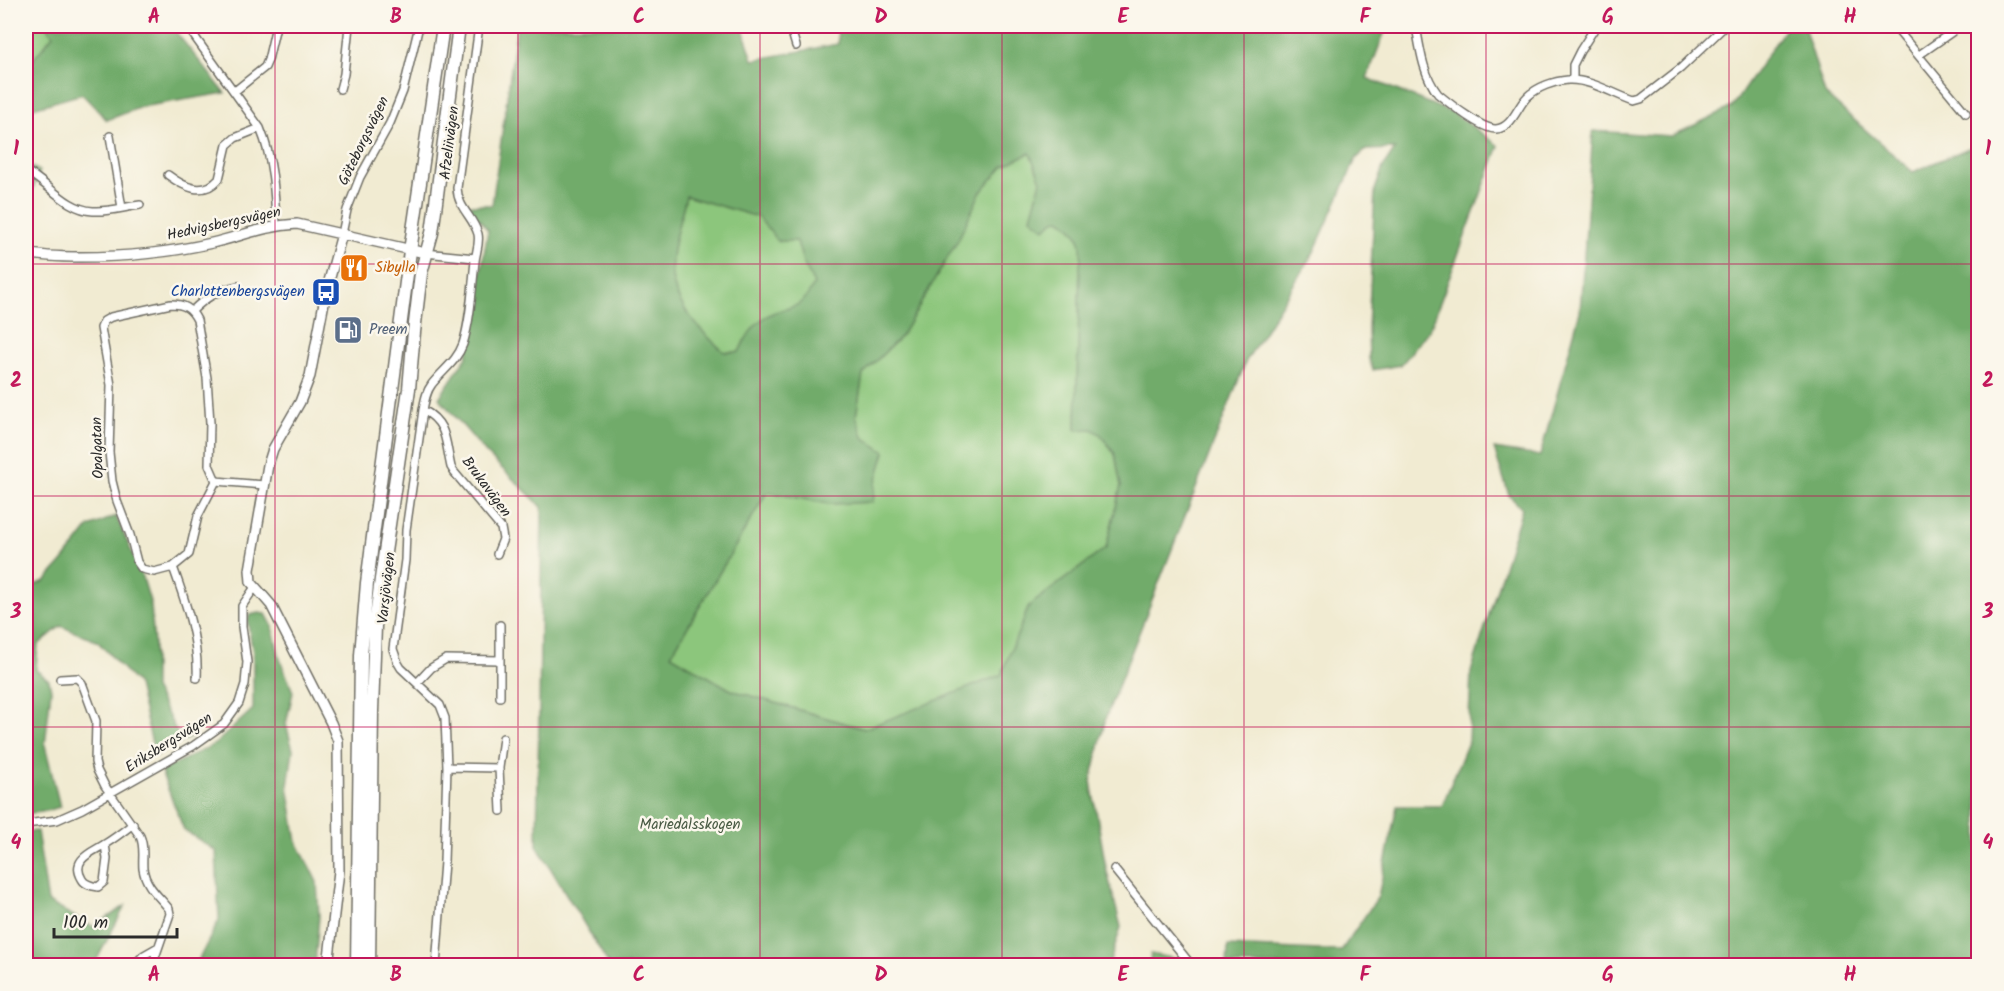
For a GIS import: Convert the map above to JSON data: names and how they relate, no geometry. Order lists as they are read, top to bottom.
{
  "streets": {
    "street": [
      "Göteborgsvägen",
      "Afzeliivägen",
      "Hedvigsbergsvägen",
      "Opalgatan",
      "Brukavägen",
      "Varsjövägen",
      "Eriksbergsvägen"
    ]
  },
  "crossings": [
    ["Göteborgsvägen", "Hedvigsbergsvägen"],
    ["Afzeliivägen", "Varsjövägen"],
    ["Brukavägen", "Varsjövägen"]
  ],
  "parks": ["Mariedalsskogen"],
  "places": {
    "restaurant": ["Sibylla"],
    "bus stop": ["Charlottenbergsvägen"],
    "fuel station": ["Preem"]
  },
  "scale_bar": "100 m",
  "grid": {
    "columns": [
      "A",
      "B",
      "C",
      "D",
      "E",
      "F",
      "G",
      "H"
    ],
    "rows": [
      "1",
      "2",
      "3",
      "4"
    ]
  }
}
